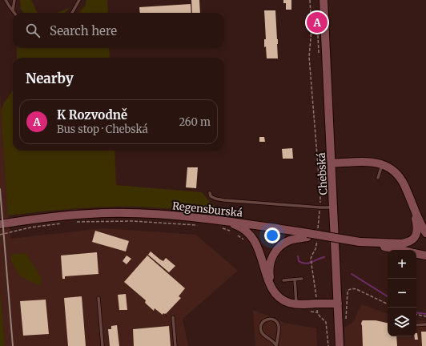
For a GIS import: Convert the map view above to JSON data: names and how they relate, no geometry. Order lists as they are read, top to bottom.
{
  "streets": {
    "main road": ["Chebská", "Regensburská"]
  },
  "page": {
    "pins": "A",
    "search": "Search here",
    "heading": "Nearby",
    "list": [
      {
        "mark": "A",
        "name": "K Rozvodně",
        "note": "Bus stop · Chebská",
        "value": "260 m"
      }
    ],
    "map_buttons": ["+", "−"]
  }
}
